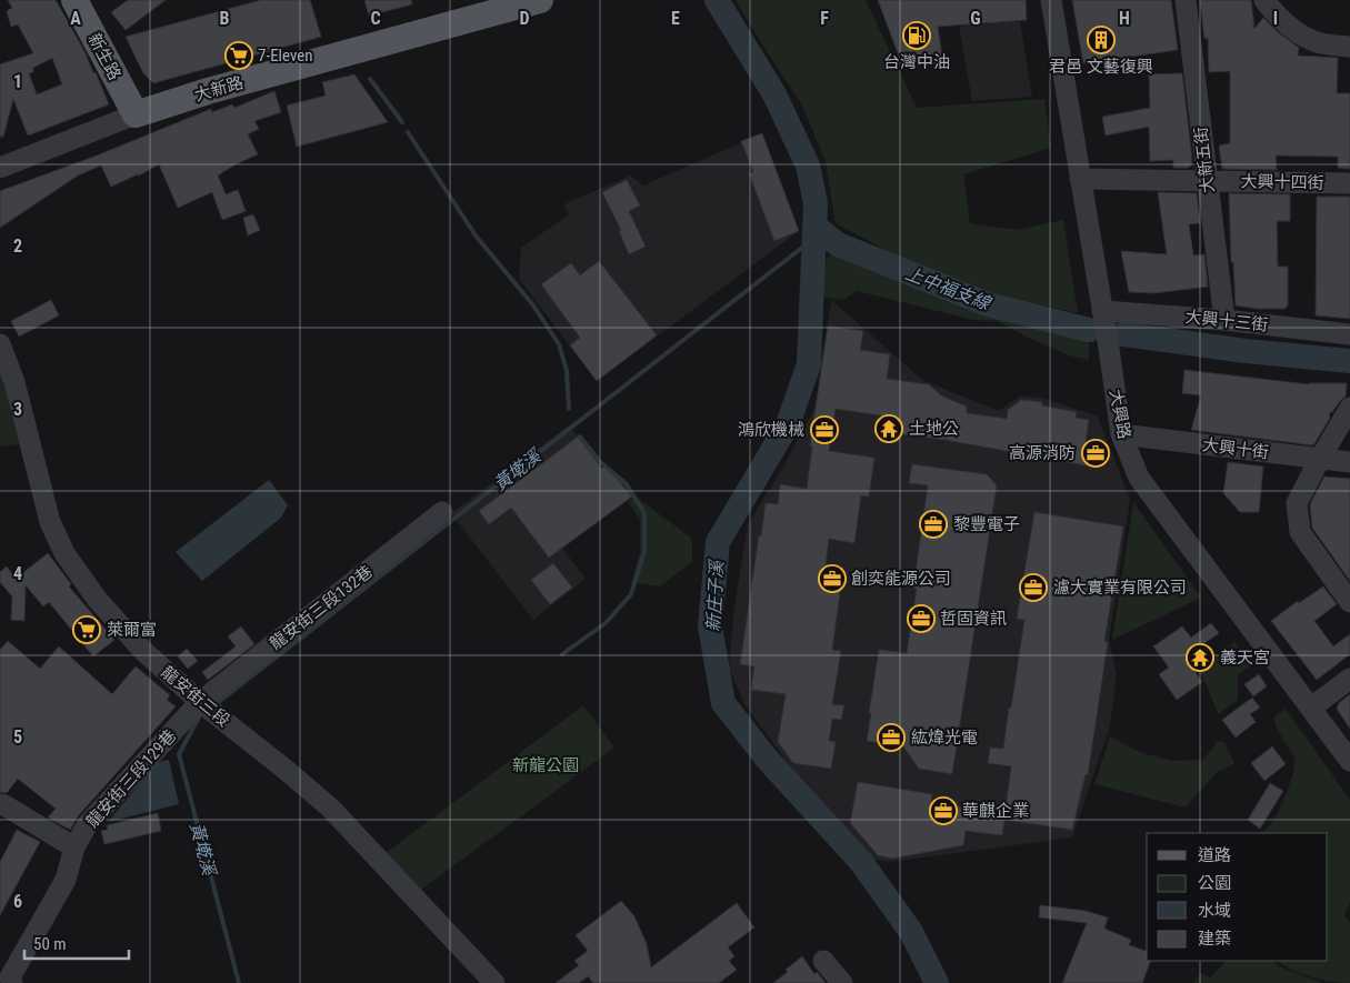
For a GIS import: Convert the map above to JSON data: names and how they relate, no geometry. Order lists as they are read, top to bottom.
{
  "streets": {
    "main road": ["新生路", "大新路"],
    "street": [
      "大新五街",
      "大興十四街",
      "大興十三街",
      "大興路",
      "大興十街",
      "龍安街三段132巷",
      "龍安街三段",
      "龍安街三段129巷"
    ]
  },
  "crossings": [
    ["新生路", "大新路"],
    ["大新五街", "大興十四街"],
    ["大新五街", "大興十三街"],
    ["大興十四街", "大興路"],
    ["大興十三街", "大興路"],
    ["大興路", "大興十街"],
    ["龍安街三段132巷", "龍安街三段"],
    ["龍安街三段132巷", "龍安街三段129巷"],
    ["龍安街三段", "龍安街三段129巷"]
  ],
  "water": ["上中福支線", "黃墘溪", "新庄子溪"],
  "parks": ["新龍公園"],
  "places": {
    "fuel station": ["台灣中油"],
    "building": ["君邑 文藝復興"],
    "supermarket": ["7-Eleven", "萊爾富"],
    "temple": ["土地公", "義天宮"],
    "office": [
      "鴻欣機械",
      "高源消防",
      "黎豐電子",
      "創奕能源公司",
      "濾大實業有限公司",
      "哲固資訊",
      "紘煒光電",
      "華麒企業"
    ]
  },
  "legend": [
    "道路",
    "公園",
    "水域",
    "建築"
  ],
  "scale_bar": "50 m",
  "grid": {
    "columns": [
      "A",
      "B",
      "C",
      "D",
      "E",
      "F",
      "G",
      "H",
      "I"
    ],
    "rows": [
      "1",
      "2",
      "3",
      "4",
      "5",
      "6"
    ]
  }
}
